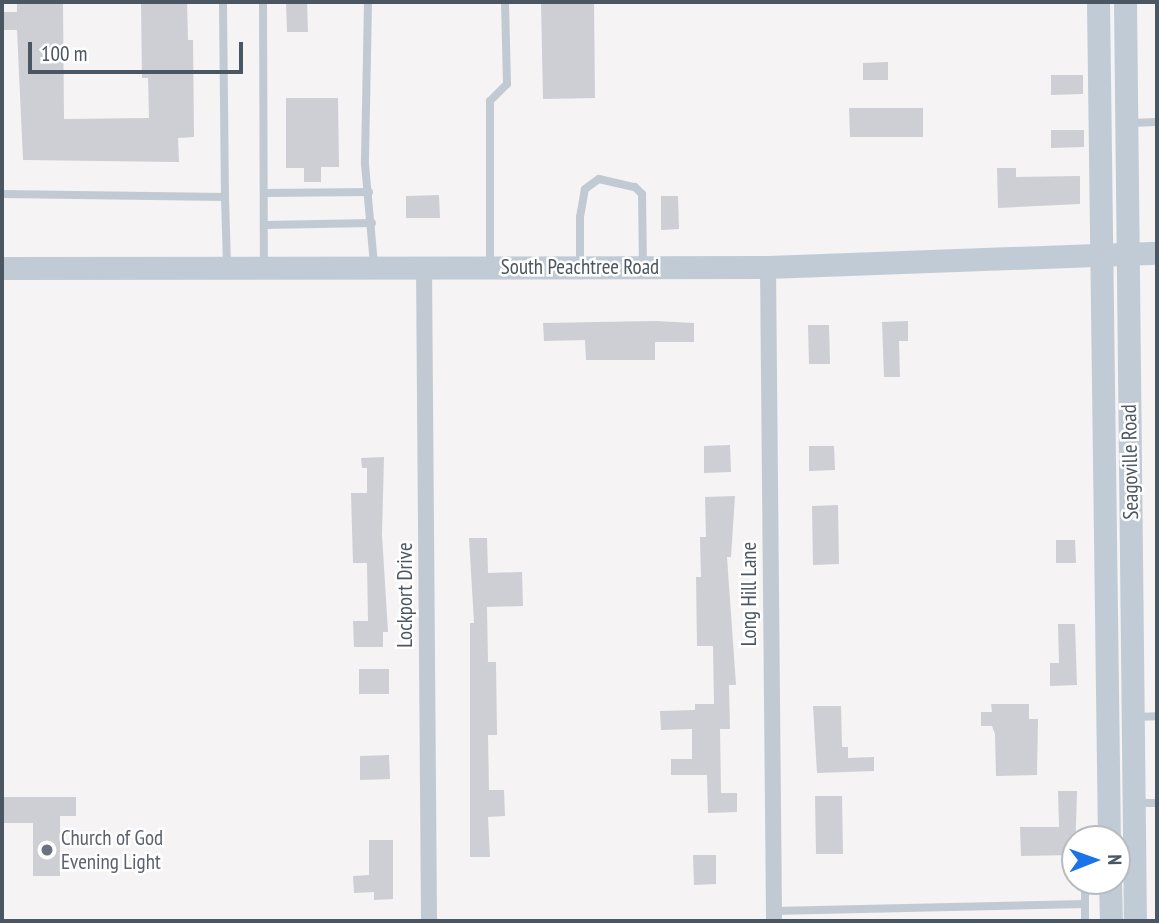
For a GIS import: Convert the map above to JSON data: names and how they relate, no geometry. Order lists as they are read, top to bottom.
{
  "streets": {
    "main road": ["South Peachtree Road", "Seagoville Road"],
    "street": ["Long Hill Lane", "Lockport Drive"]
  },
  "crossings": [
    ["South Peachtree Road", "Seagoville Road"],
    ["South Peachtree Road", "Long Hill Lane"],
    ["South Peachtree Road", "Lockport Drive"]
  ],
  "places": ["Church of God Evening Light"],
  "scale_bar": "100 m",
  "north": "right"
}
